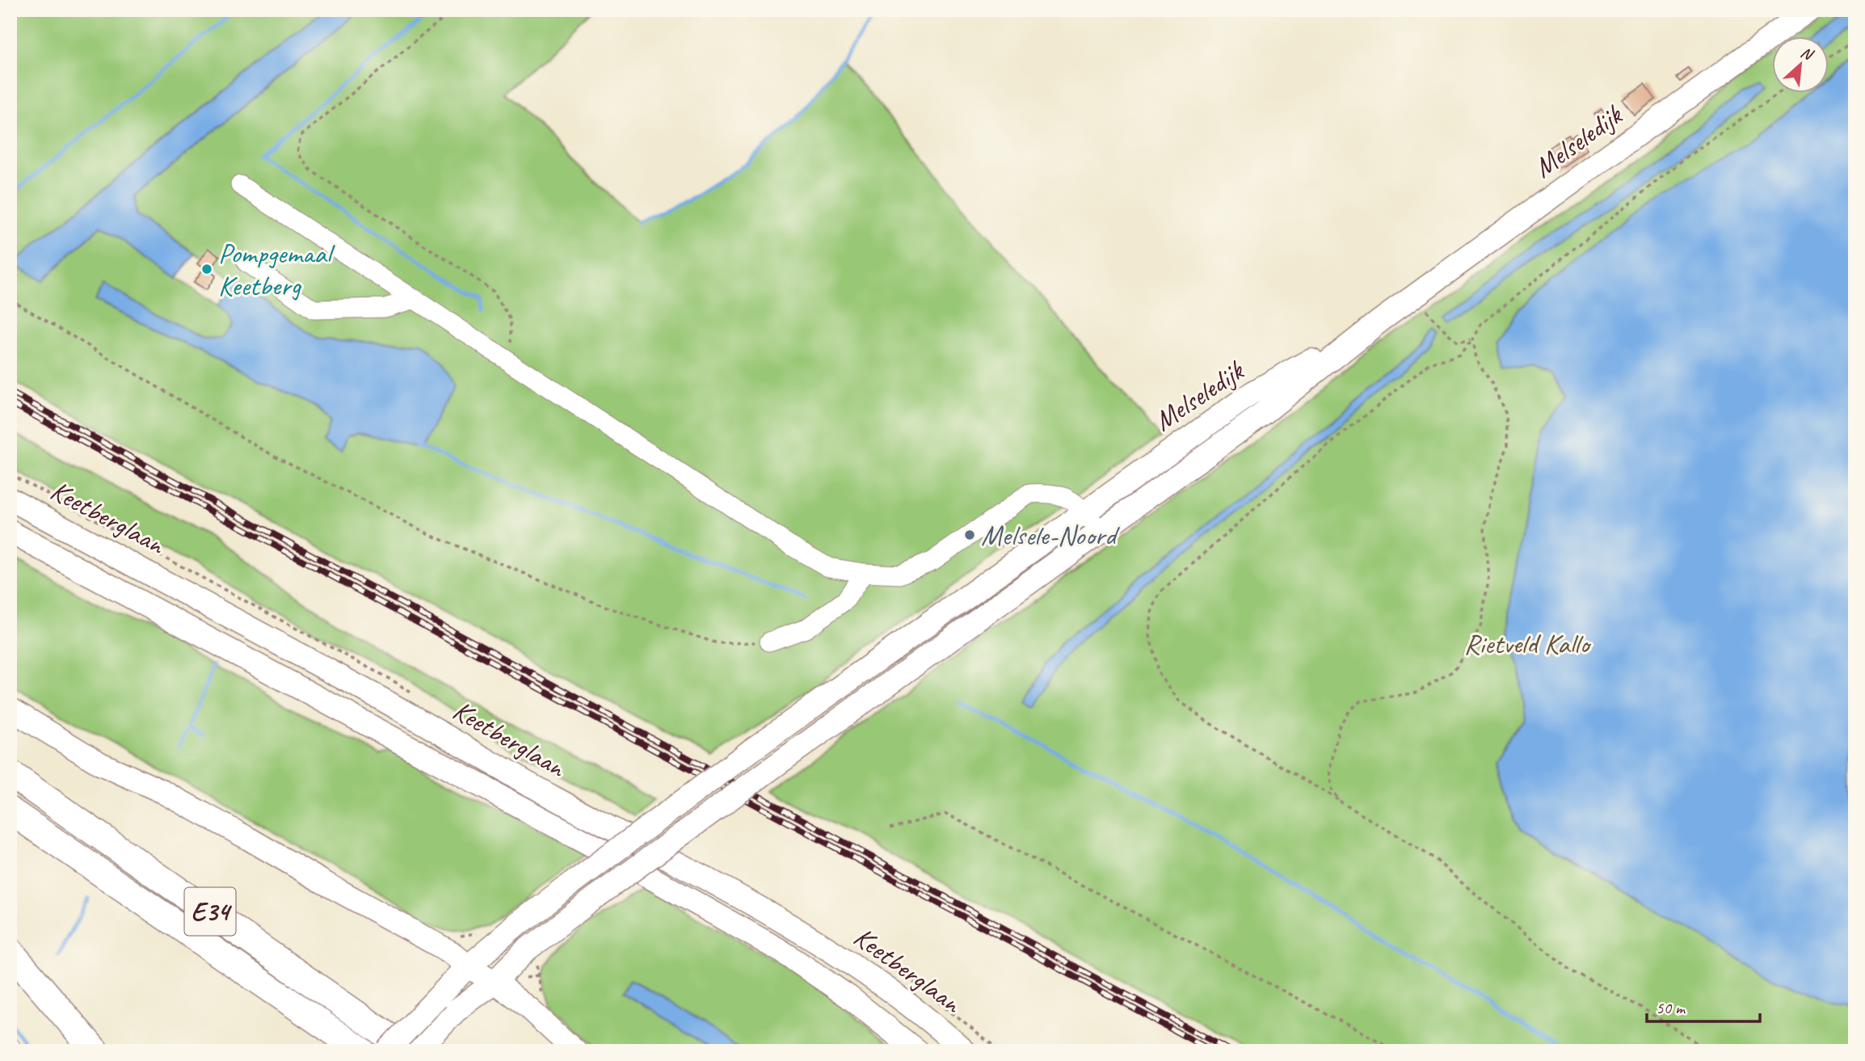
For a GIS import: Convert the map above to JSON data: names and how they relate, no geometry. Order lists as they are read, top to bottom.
{
  "streets": {
    "highway": ["E34"],
    "main road": ["Melseledijk", "Keetberglaan"]
  },
  "parks": ["Rietveld Kallo"],
  "places": ["Pompgemaal Keetberg", "Melsele-Noord"],
  "scale_bar": "50 m",
  "north": "top right"
}
